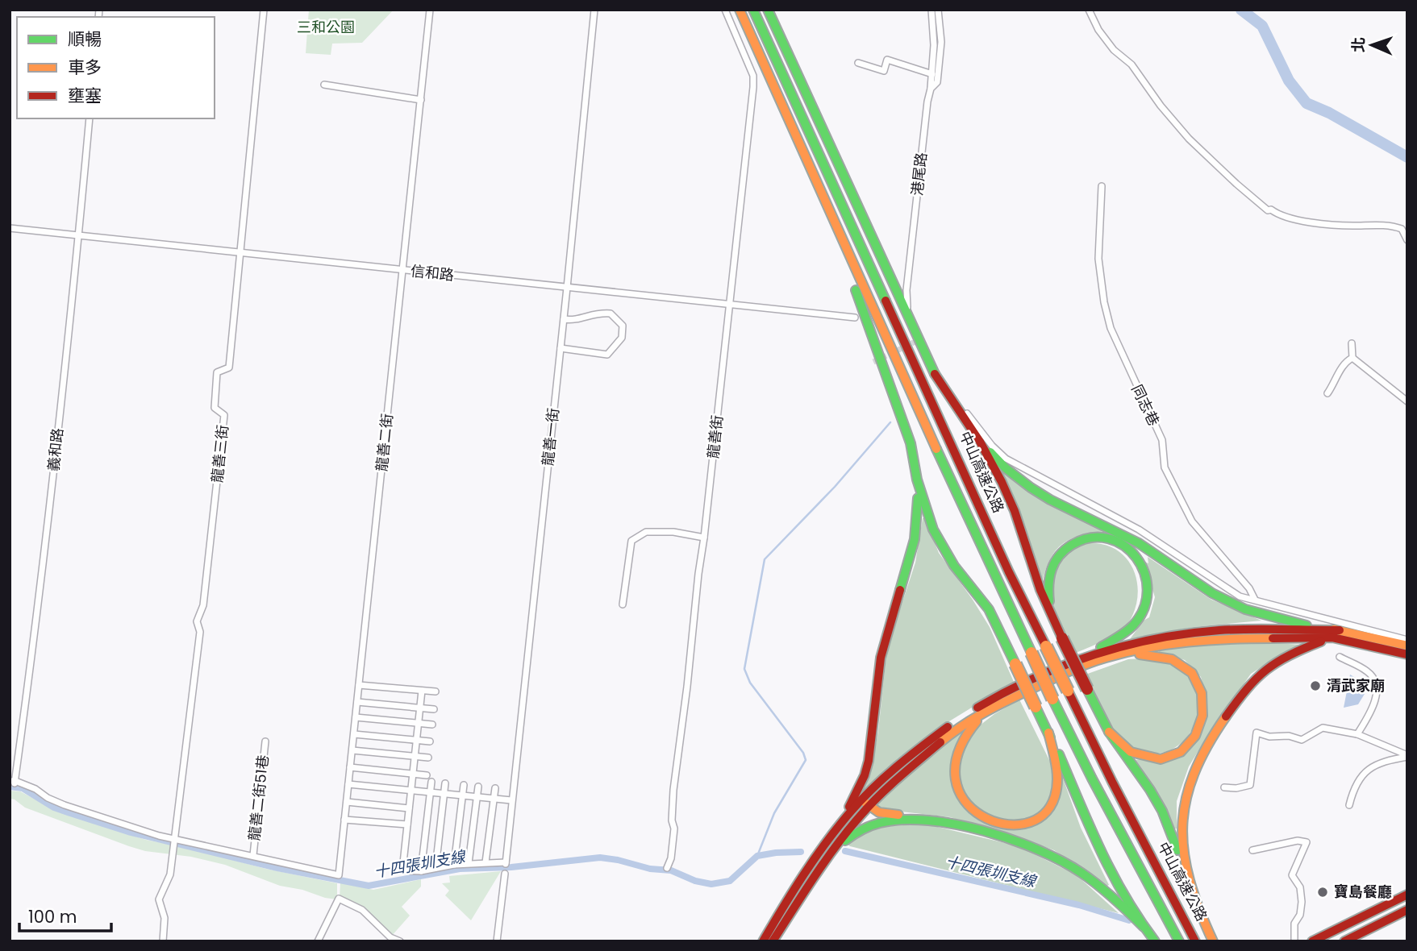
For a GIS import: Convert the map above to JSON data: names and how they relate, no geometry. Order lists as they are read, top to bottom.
{
  "streets": {
    "main road": ["中山高速公路"],
    "street": [
      "港尾路",
      "信和路",
      "同志巷",
      "龍善一街",
      "龍善街",
      "龍善二街",
      "義和路",
      "龍善三街",
      "龍善二街51巷"
    ]
  },
  "crossings": [
    ["港尾路", "同志巷"],
    ["信和路", "龍善一街"],
    ["信和路", "龍善街"],
    ["信和路", "龍善二街"],
    ["信和路", "義和路"],
    ["信和路", "龍善三街"],
    ["龍善二街", "龍善二街51巷"],
    ["義和路", "龍善三街"],
    ["義和路", "龍善二街51巷"],
    ["龍善三街", "龍善二街51巷"]
  ],
  "water": ["十四張圳支線"],
  "parks": ["三和公園"],
  "places": ["清武家廟", "寶島餐廳"],
  "legend": ["順暢", "車多", "壅塞"],
  "scale_bar": "100 m",
  "north": "left"
}
